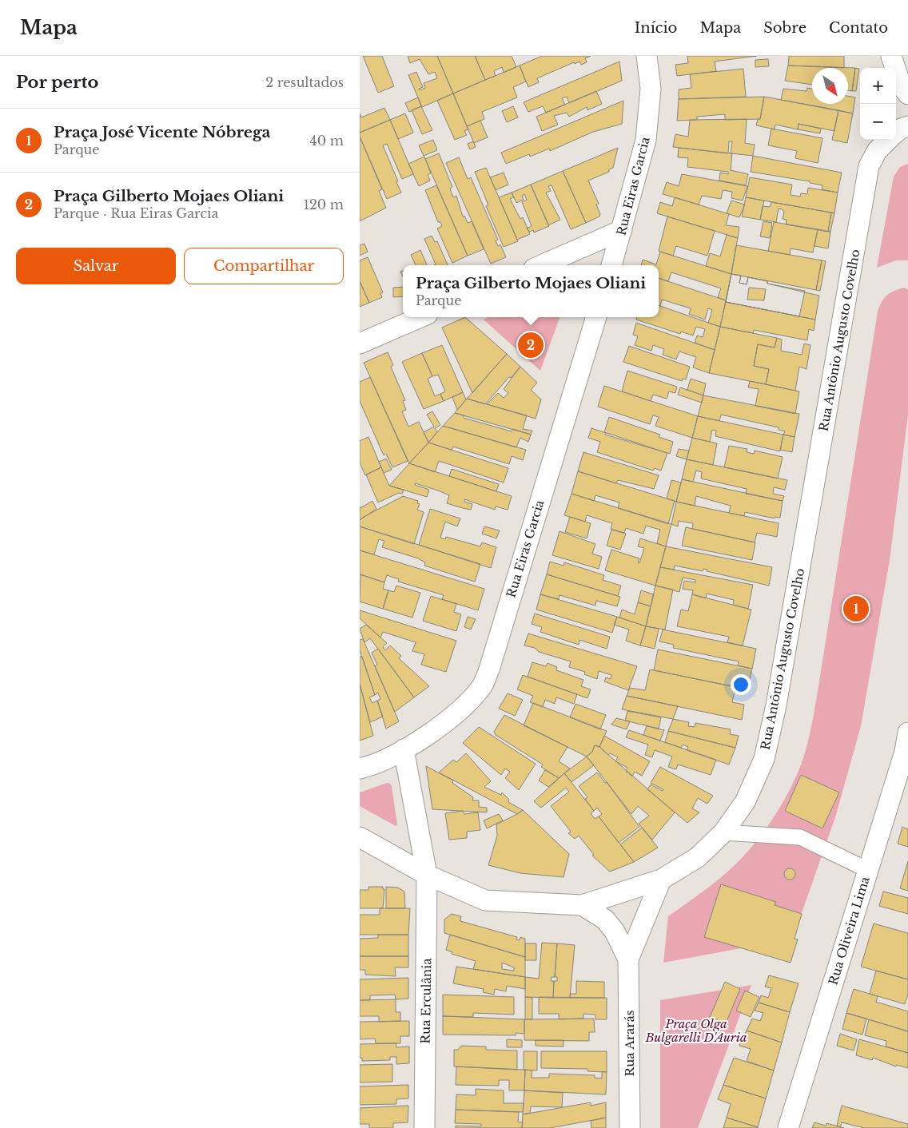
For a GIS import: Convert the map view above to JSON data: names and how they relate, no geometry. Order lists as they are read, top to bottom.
{
  "streets": {
    "street": [
      "Rua Eiras Garcia",
      "Rua Antônio Augusto Covelho",
      "Rua Oliveira Lima",
      "Rua Erculânia",
      "Rua Ararás"
    ]
  },
  "crossings": [
    ["Rua Antônio Augusto Covelho", "Rua Erculânia"],
    ["Rua Antônio Augusto Covelho", "Rua Ararás"]
  ],
  "parks": ["Praça Olga Bulgarelli D'Auria"],
  "north": "bottom right",
  "page": {
    "header": "Mapa",
    "nav": [
      "Início",
      "Mapa",
      "Sobre",
      "Contato"
    ],
    "heading": ["Por perto", "2 resultados"],
    "map_buttons": ["+", "−"],
    "list": [
      {
        "mark": "1",
        "name": "Praça José Vicente Nóbrega",
        "note": "Parque",
        "value": "40 m"
      },
      {
        "mark": "2",
        "name": "Praça Gilberto Mojaes Oliani",
        "note": "Parque · Rua Eiras Garcia",
        "value": "120 m"
      }
    ],
    "buttons": ["Salvar", "Compartilhar"],
    "popup": ["Praça Gilberto Mojaes Oliani", "Parque"],
    "pins": ["2", "1"]
  }
}
